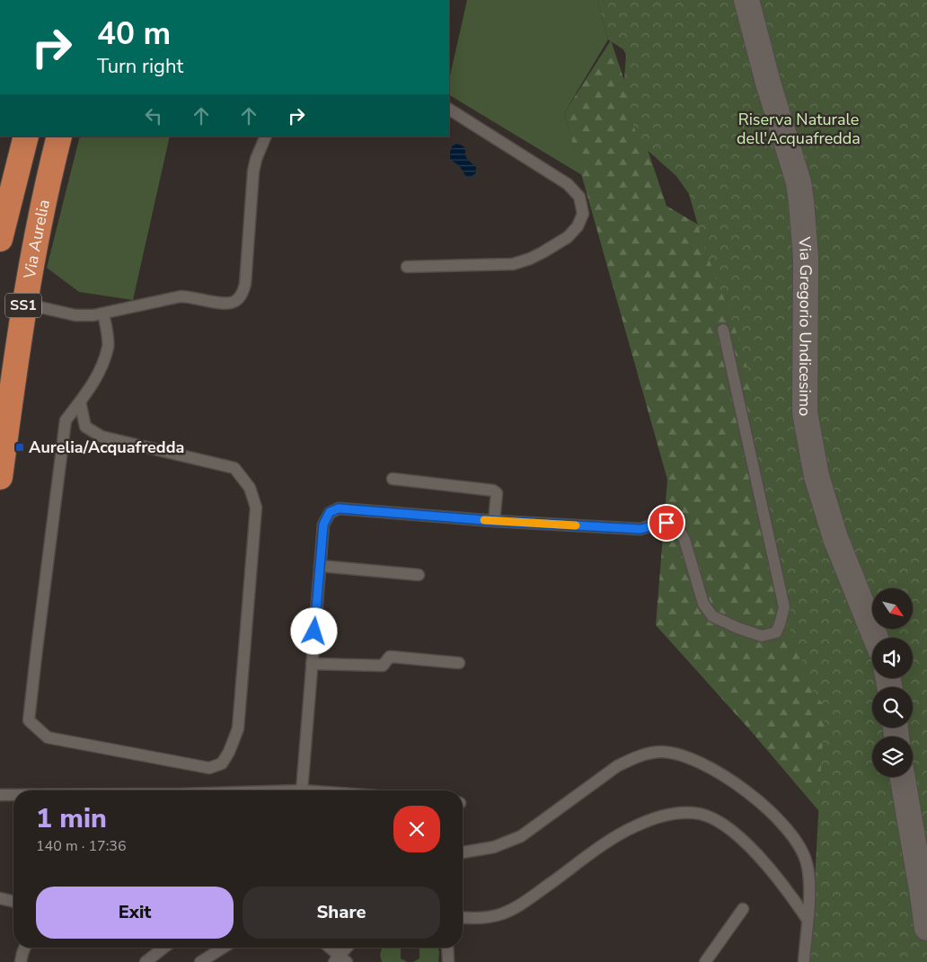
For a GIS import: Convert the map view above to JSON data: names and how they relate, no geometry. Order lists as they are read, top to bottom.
{
  "streets": {
    "highway": ["Via Aurelia", "SS1"],
    "street": ["Via Gregorio Undicesimo"]
  },
  "parks": ["Riserva Naturale dell'Acquafredda"],
  "places": {
    "transit": ["Aurelia/Acquafredda"]
  },
  "north": "bottom right",
  "page": {
    "turn": ["40 m", "Turn right"],
    "heading": ["1 min", "140 m · 17:36"],
    "buttons": ["Exit", "Share"]
  }
}
